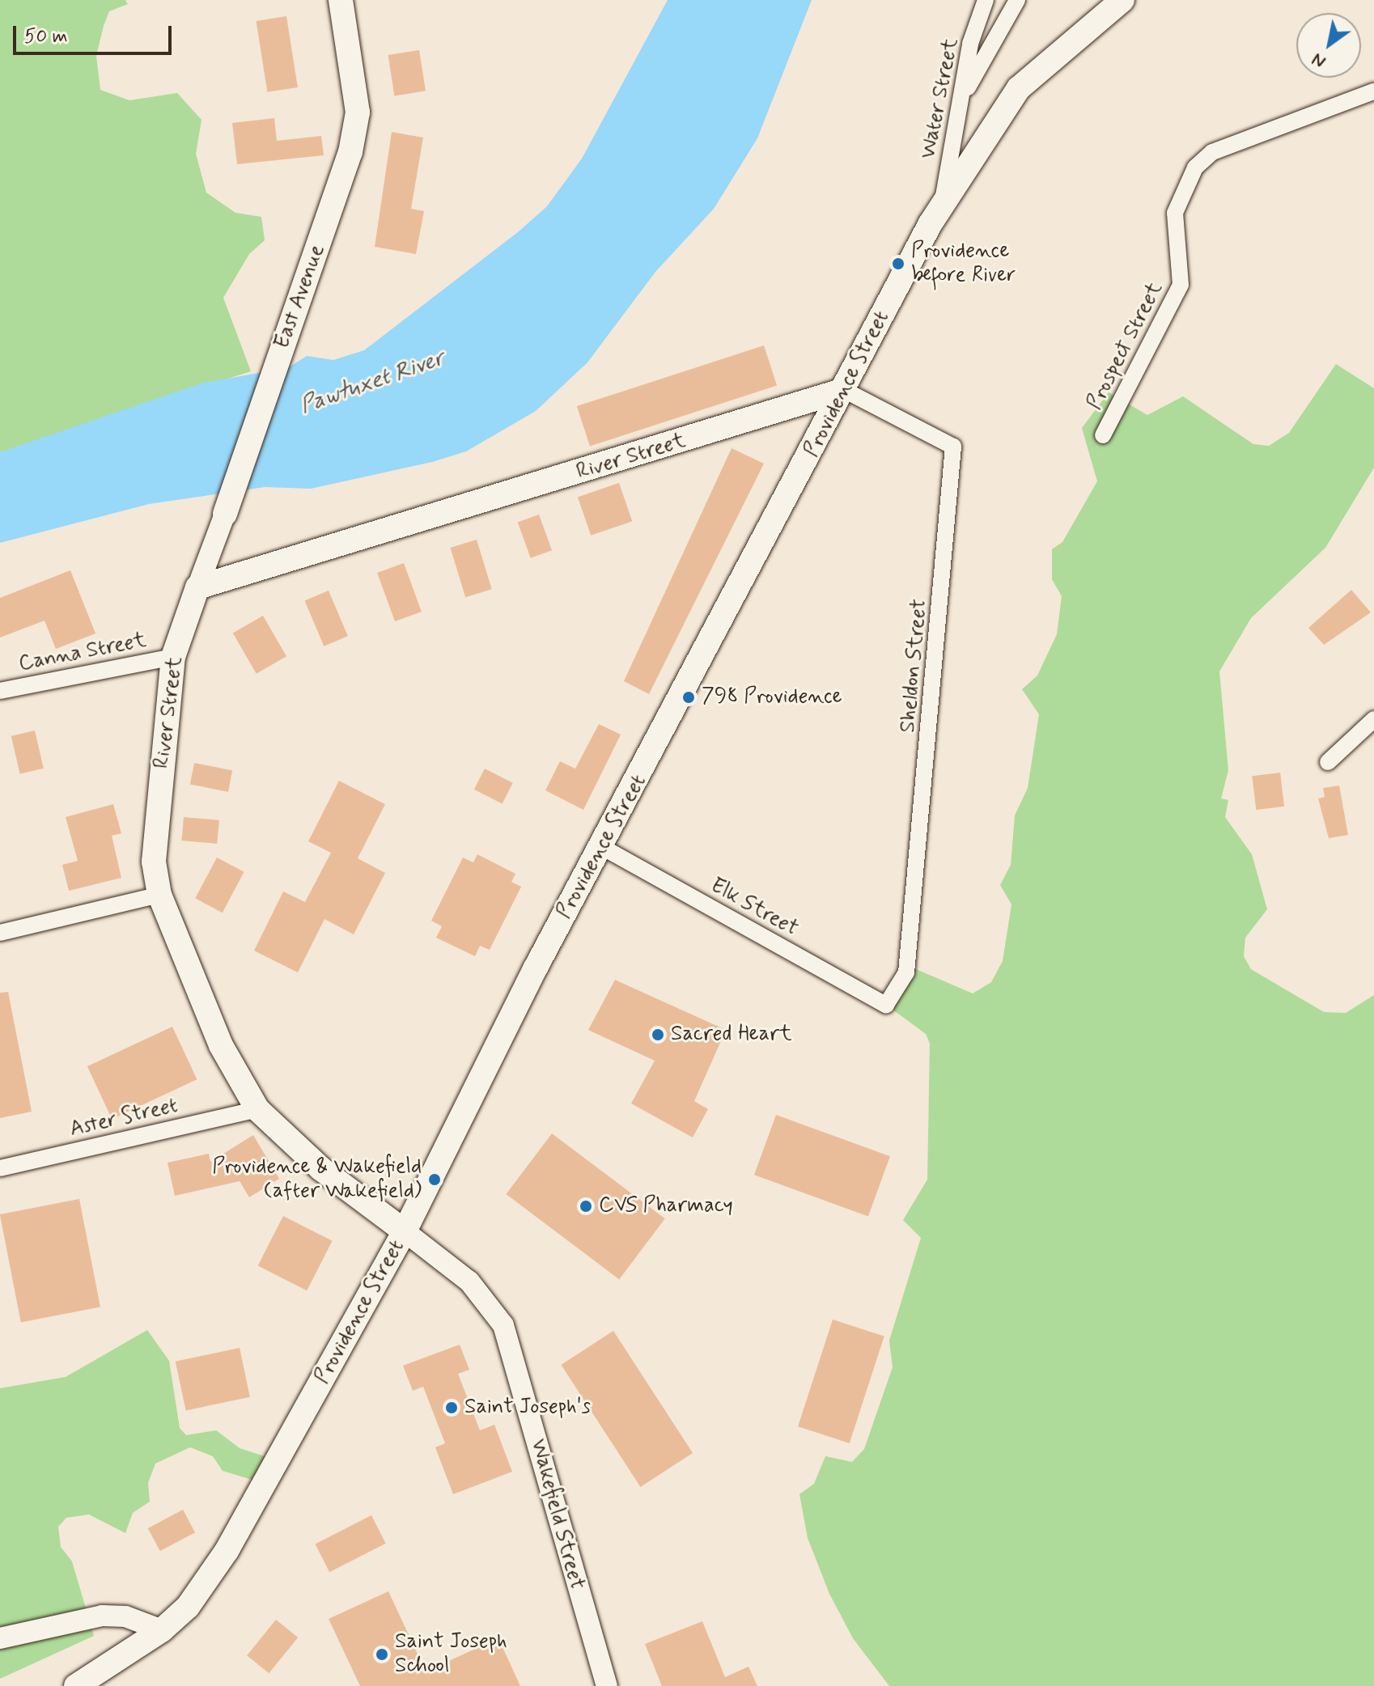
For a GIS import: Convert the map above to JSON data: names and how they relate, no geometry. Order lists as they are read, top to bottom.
{
  "streets": {
    "main road": ["East Avenue", "Providence Street", "River Street"],
    "street": [
      "Water Street",
      "Prospect Street",
      "Canna Street",
      "Sheldon Street",
      "Elk Street",
      "Aster Street",
      "Wakefield Street"
    ]
  },
  "crossings": [
    ["Water Street", "Providence Street"],
    ["East Avenue", "River Street"],
    ["Providence Street", "River Street"],
    ["Providence Street", "Sheldon Street"],
    ["Providence Street", "Elk Street"],
    ["Providence Street", "Wakefield Street"],
    ["River Street", "Canna Street"],
    ["River Street", "Sheldon Street"],
    ["River Street", "Aster Street"],
    ["River Street", "Wakefield Street"],
    ["Sheldon Street", "Elk Street"]
  ],
  "water": ["Pawtuxet River"],
  "places": [
    "Providence before River",
    "798 Providence",
    "Sacred Heart",
    "Providence & Wakefield (after Wakefield)",
    "CVS Pharmacy",
    "Saint Joseph's",
    "Saint Joseph School"
  ],
  "scale_bar": "50 m",
  "north": "bottom left"
}
